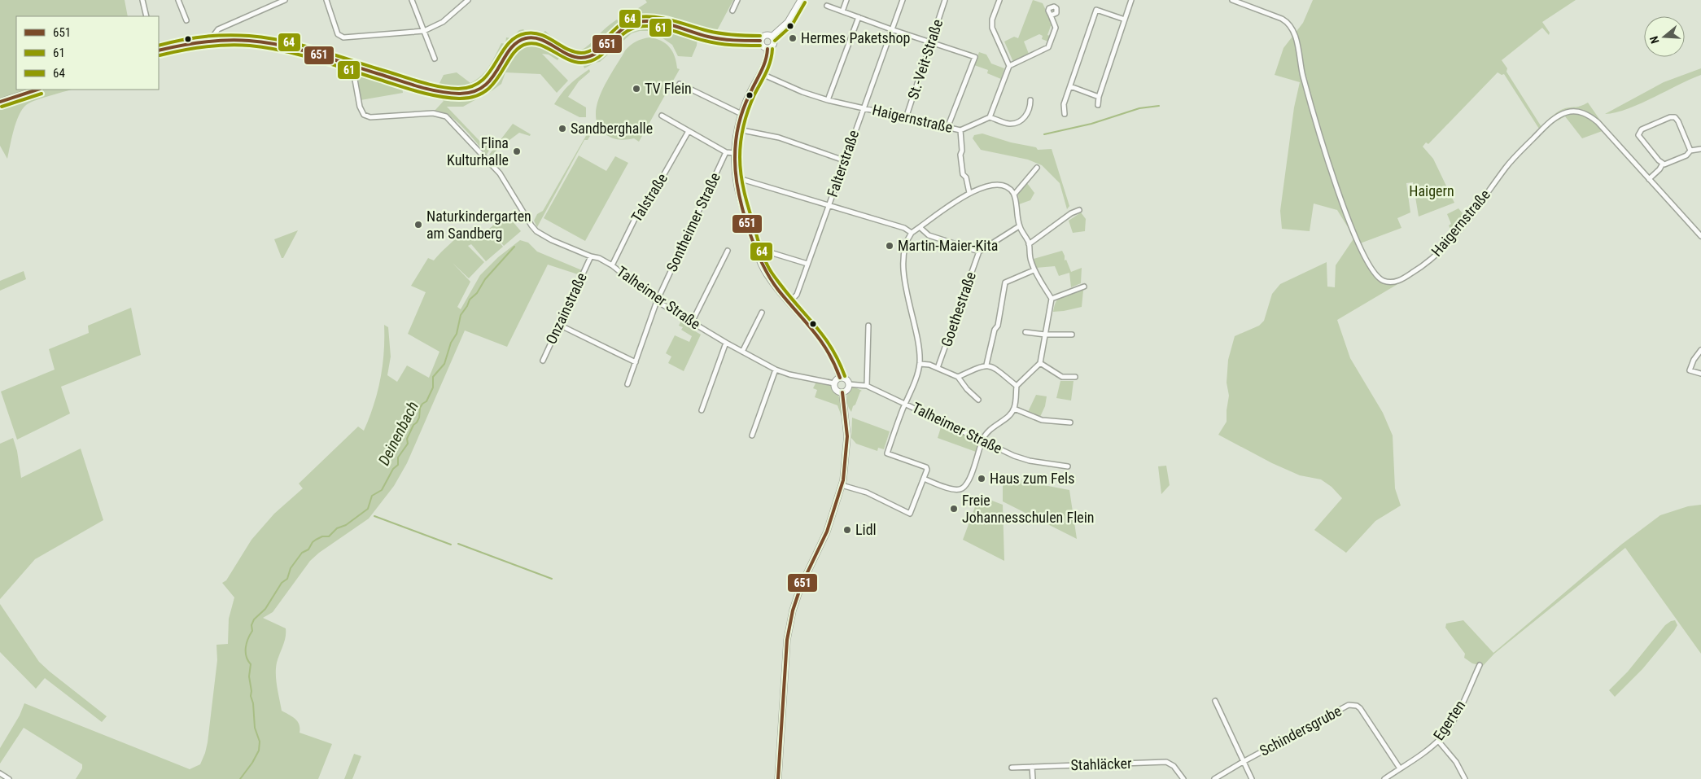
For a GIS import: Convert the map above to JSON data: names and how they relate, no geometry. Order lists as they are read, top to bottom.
{
  "streets": {
    "street": [
      "St.-Veit-Straße",
      "Haigernstraße",
      "Falterstraße",
      "Talstraße",
      "Sontheimer Straße",
      "Talheimer Straße",
      "Onzainstraße",
      "Goethestraße",
      "Egerten",
      "Schindersgrube",
      "Stahläcker"
    ]
  },
  "crossings": [
    ["St.-Veit-Straße", "Haigernstraße"],
    ["Haigernstraße", "Falterstraße"],
    ["Talstraße", "Talheimer Straße"],
    ["Sontheimer Straße", "Talheimer Straße"],
    ["Talheimer Straße", "Onzainstraße"],
    ["Egerten", "Schindersgrube"]
  ],
  "water": ["Deinenbach"],
  "parks": ["Haigern"],
  "places": [
    "Hermes Paketshop",
    "TV Flein",
    "Sandberghalle",
    "Flina Kulturhalle",
    "Naturkindergarten am Sandberg",
    "Martin-Maier-Kita",
    "Haus zum Fels",
    "Freie Johannesschulen Flein",
    "Lidl"
  ],
  "lines": ["transit line 61", "transit line 64", "transit line 651"],
  "legend": ["651", "61", "64"],
  "north": "left"
}
